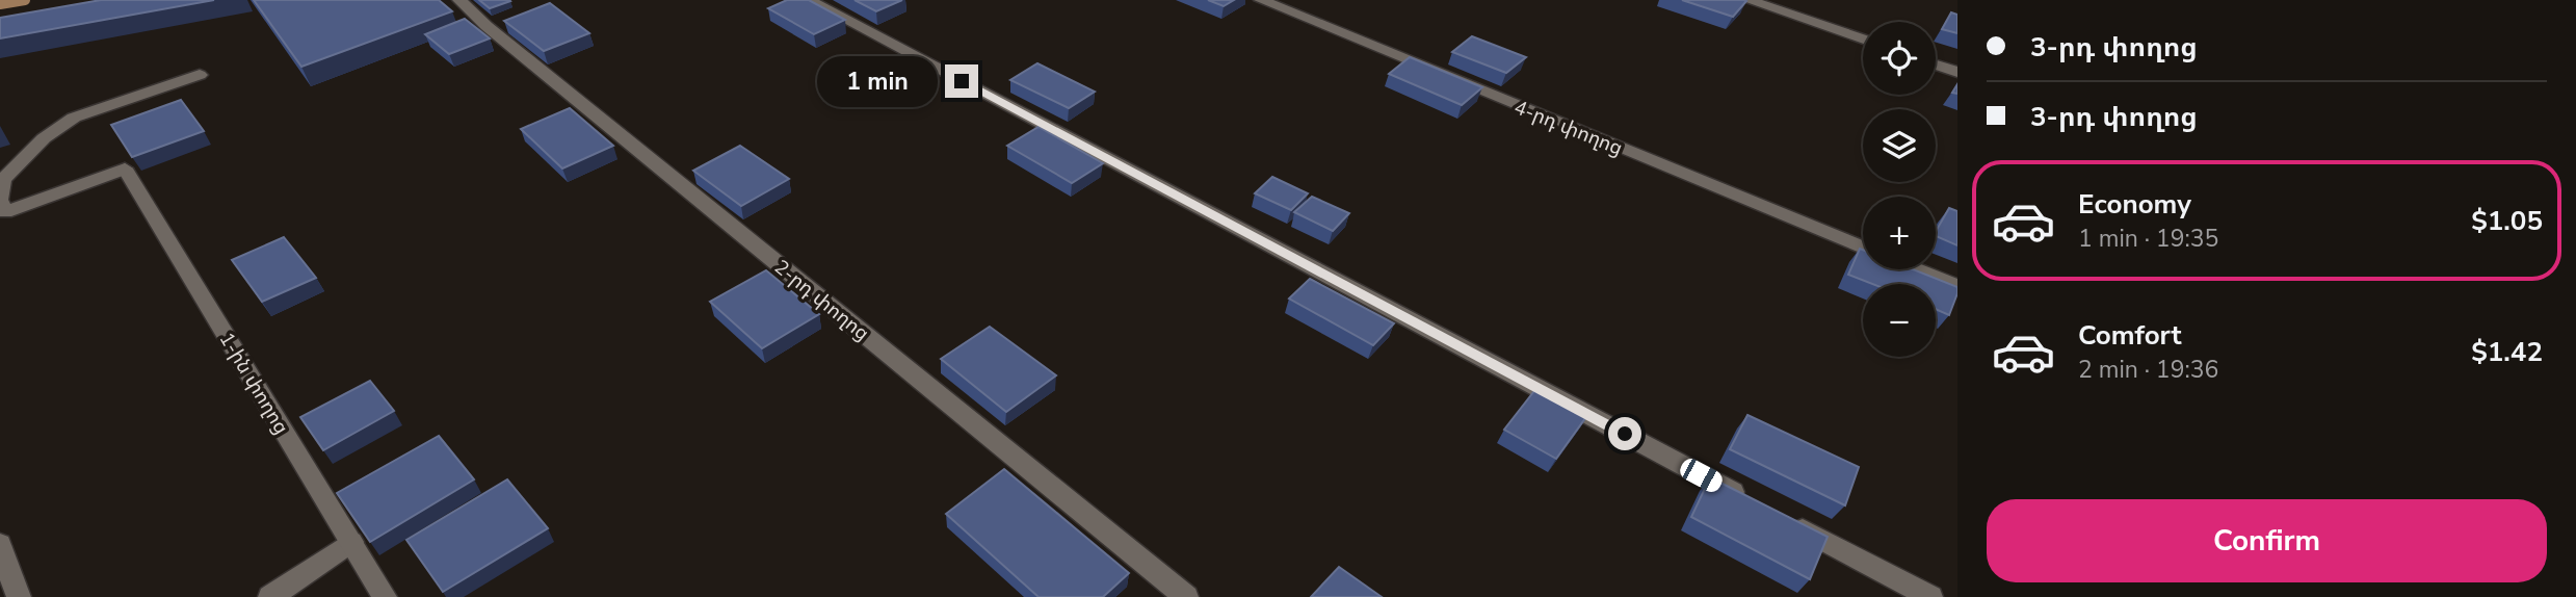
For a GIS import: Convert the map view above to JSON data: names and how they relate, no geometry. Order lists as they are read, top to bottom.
{
  "streets": {
    "street": ["4-րդ փողոց", "2-րդ փողոց", "1-ին փողոց"]
  },
  "page": {
    "banner": ["3-րդ փողոց", "3-րդ փողոց"],
    "map_buttons": ["+", "−"],
    "bubble": "1 min",
    "list": [
      {
        "name": "Economy",
        "note": "1 min · 19:35",
        "value": "$1.05"
      },
      {
        "name": "Comfort",
        "note": "2 min · 19:36",
        "value": "$1.42"
      }
    ],
    "buttons": "Confirm"
  }
}
